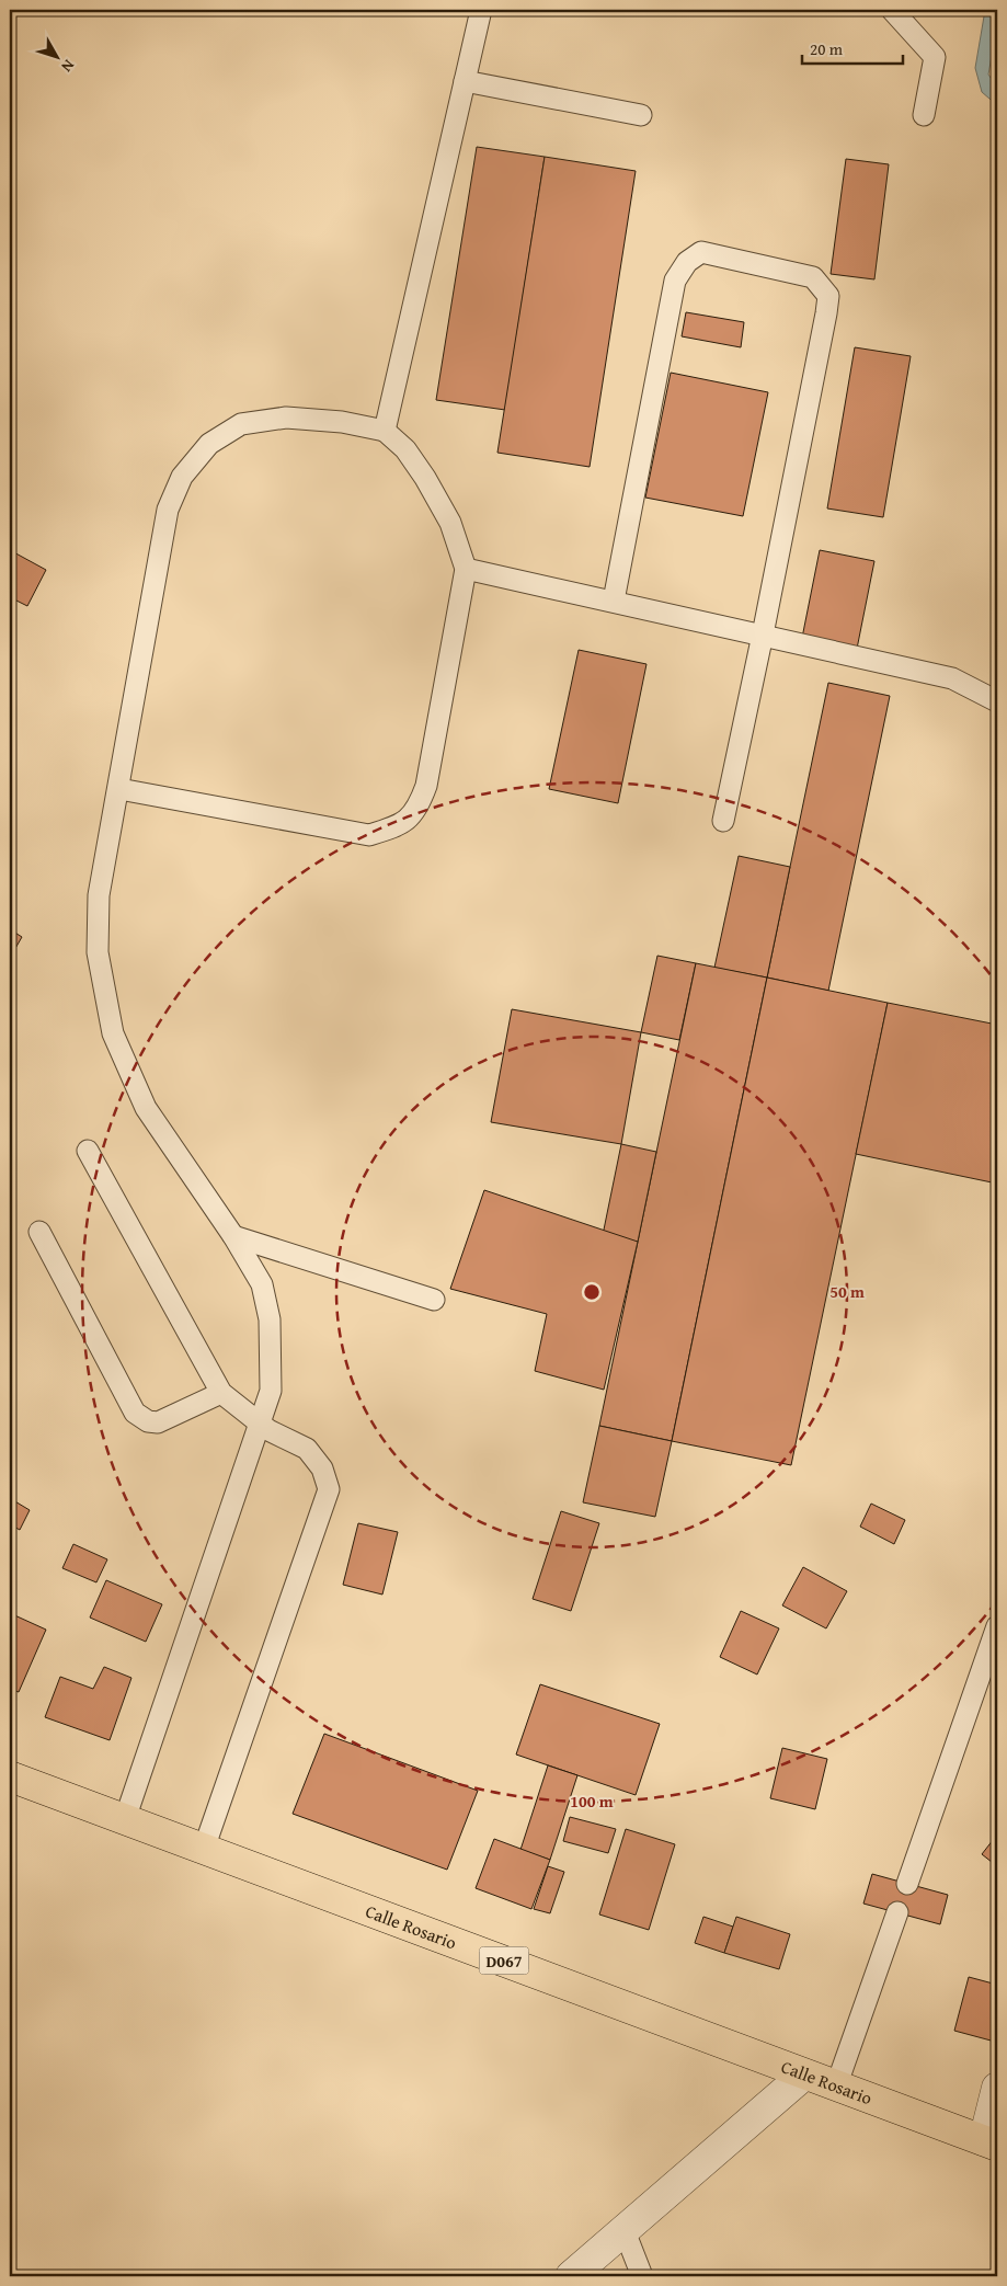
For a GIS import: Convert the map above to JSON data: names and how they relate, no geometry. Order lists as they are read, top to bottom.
{
  "streets": {
    "main road": ["Calle Rosario", "D067"]
  },
  "scale_bar": "20 m",
  "north": "bottom right",
  "rings": ["50 m", "100 m"]
}
